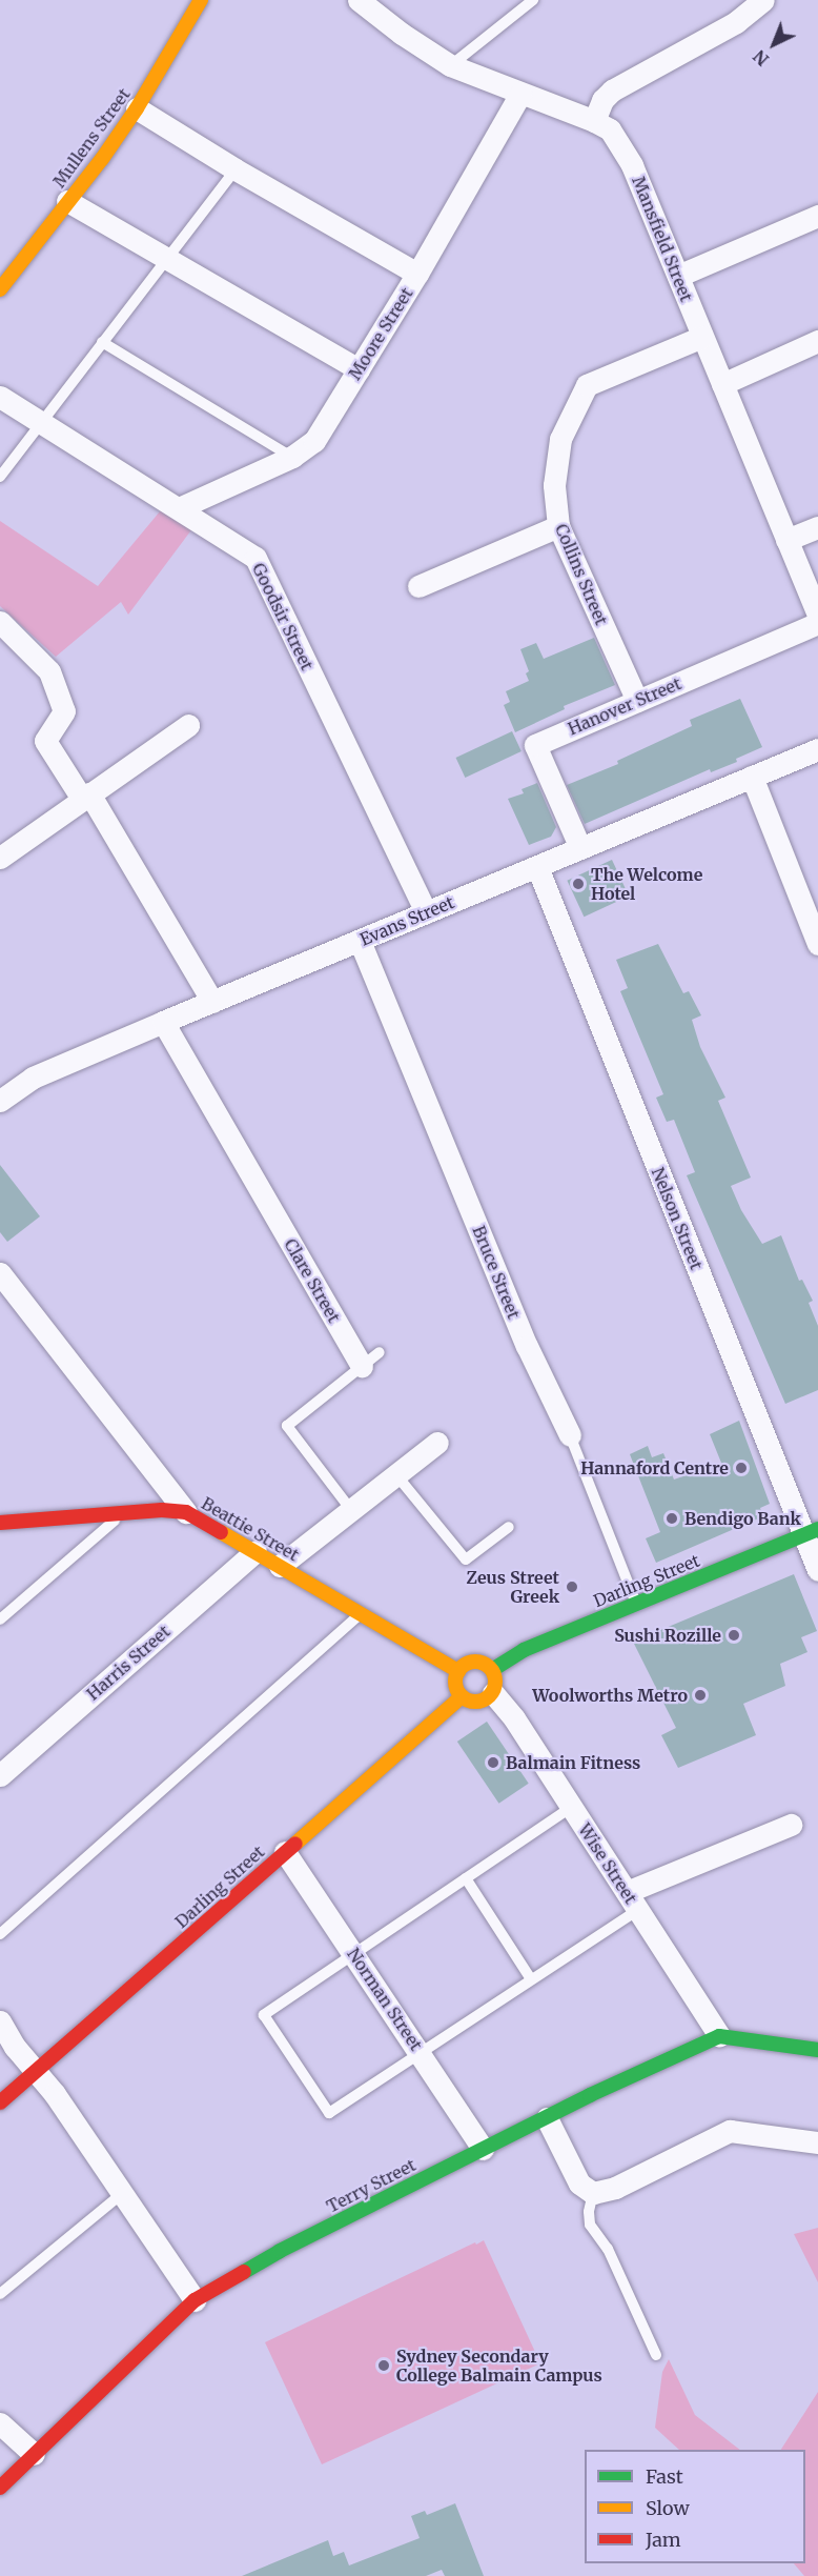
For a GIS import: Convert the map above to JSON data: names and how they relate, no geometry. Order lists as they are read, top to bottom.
{
  "streets": {
    "street": [
      "Mullens Street",
      "Mansfield Street",
      "Moore Street",
      "Collins Street",
      "Goodsir Street",
      "Hanover Street",
      "Evans Street",
      "Nelson Street",
      "Bruce Street",
      "Clare Street",
      "Beattie Street",
      "Darling Street",
      "Harris Street",
      "Wise Street",
      "Norman Street",
      "Terry Street"
    ]
  },
  "crossings": [
    ["Mansfield Street", "Moore Street"],
    ["Mansfield Street", "Collins Street"],
    ["Moore Street", "Goodsir Street"],
    ["Collins Street", "Hanover Street"],
    ["Goodsir Street", "Evans Street"],
    ["Hanover Street", "Evans Street"],
    ["Evans Street", "Nelson Street"],
    ["Evans Street", "Bruce Street"],
    ["Evans Street", "Clare Street"],
    ["Nelson Street", "Darling Street"],
    ["Bruce Street", "Darling Street"],
    ["Beattie Street", "Darling Street"],
    ["Beattie Street", "Harris Street"],
    ["Beattie Street", "Wise Street"],
    ["Darling Street", "Wise Street"],
    ["Darling Street", "Norman Street"],
    ["Wise Street", "Terry Street"],
    ["Norman Street", "Terry Street"]
  ],
  "places": [
    "The Welcome Hotel",
    "Hannaford Centre",
    "Bendigo Bank",
    "Zeus Street Greek",
    "Sushi Rozille",
    "Woolworths Metro",
    "Balmain Fitness",
    "Sydney Secondary College Balmain Campus"
  ],
  "legend": ["Fast", "Slow", "Jam"],
  "north": "bottom left"
}
